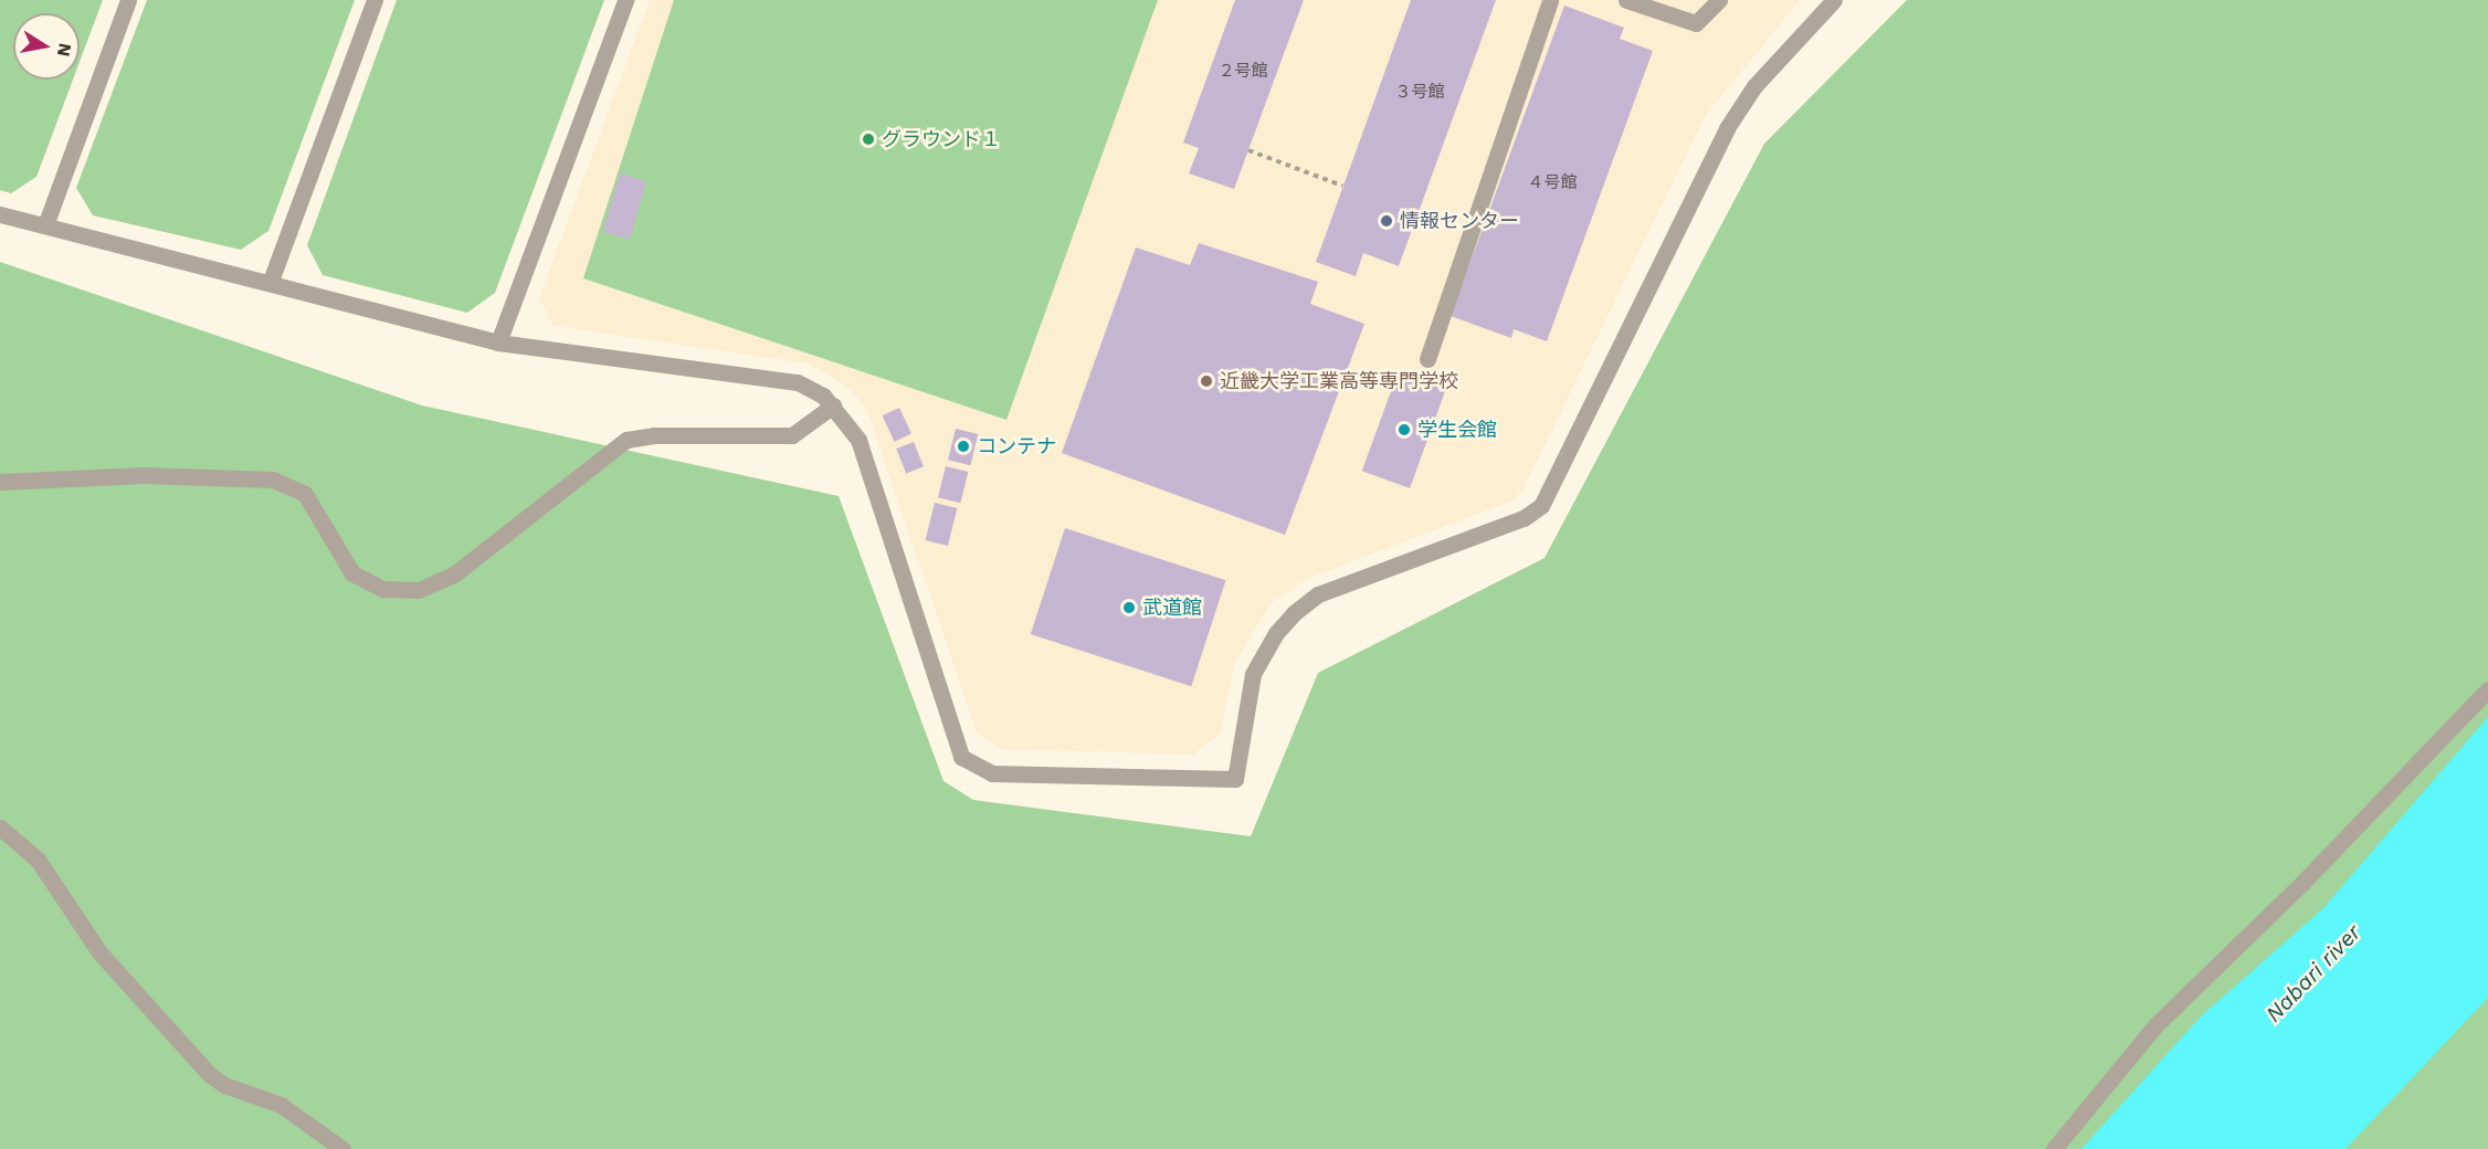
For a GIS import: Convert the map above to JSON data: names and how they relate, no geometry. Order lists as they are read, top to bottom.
{
  "water": ["Nabari river"],
  "places": [
    "グラウンド１",
    "情報センター",
    "近畿大学工業高等専門学校",
    "学生会館",
    "コンテナ",
    "武道館"
  ],
  "house_numbers": ["２号館", "３号館", "４号館"],
  "north": "right"
}
